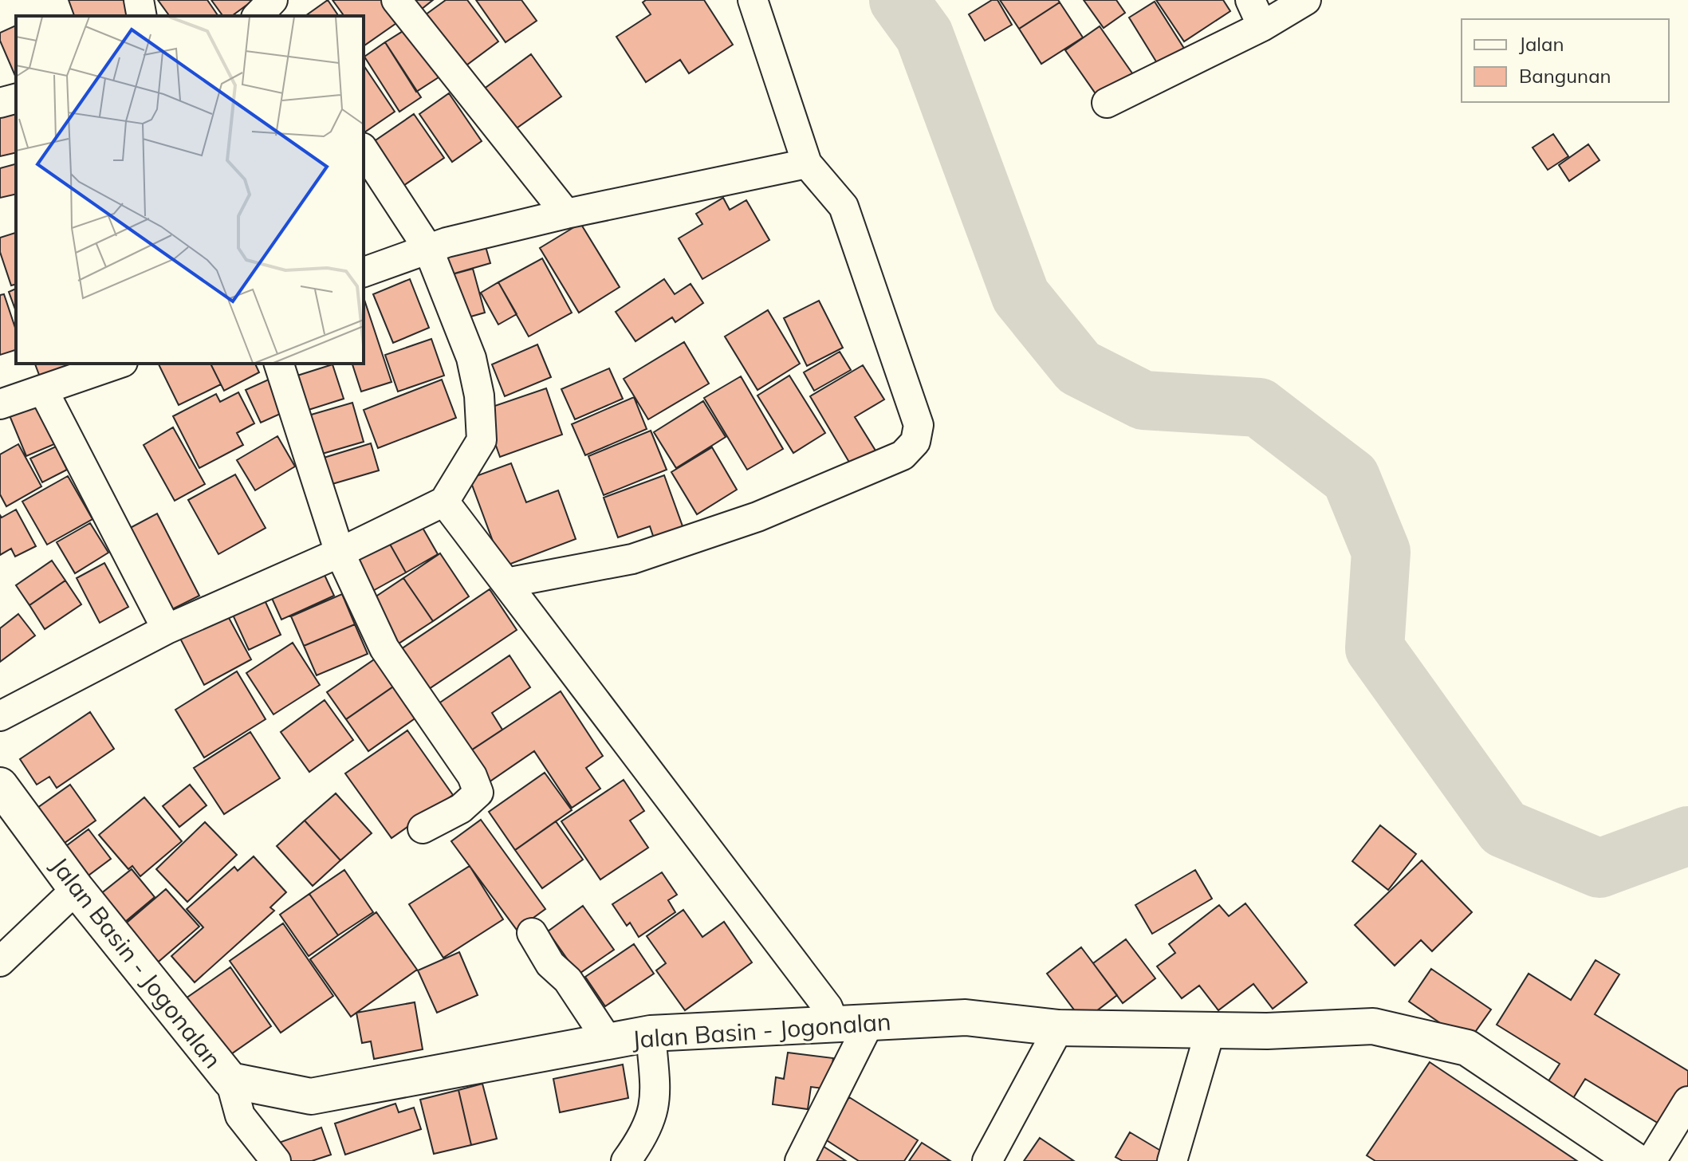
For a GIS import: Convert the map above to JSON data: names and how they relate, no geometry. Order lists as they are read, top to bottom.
{
  "streets": {
    "main road": ["Jalan Basin - Jogonalan"]
  },
  "legend": ["Jalan", "Bangunan"]
}
